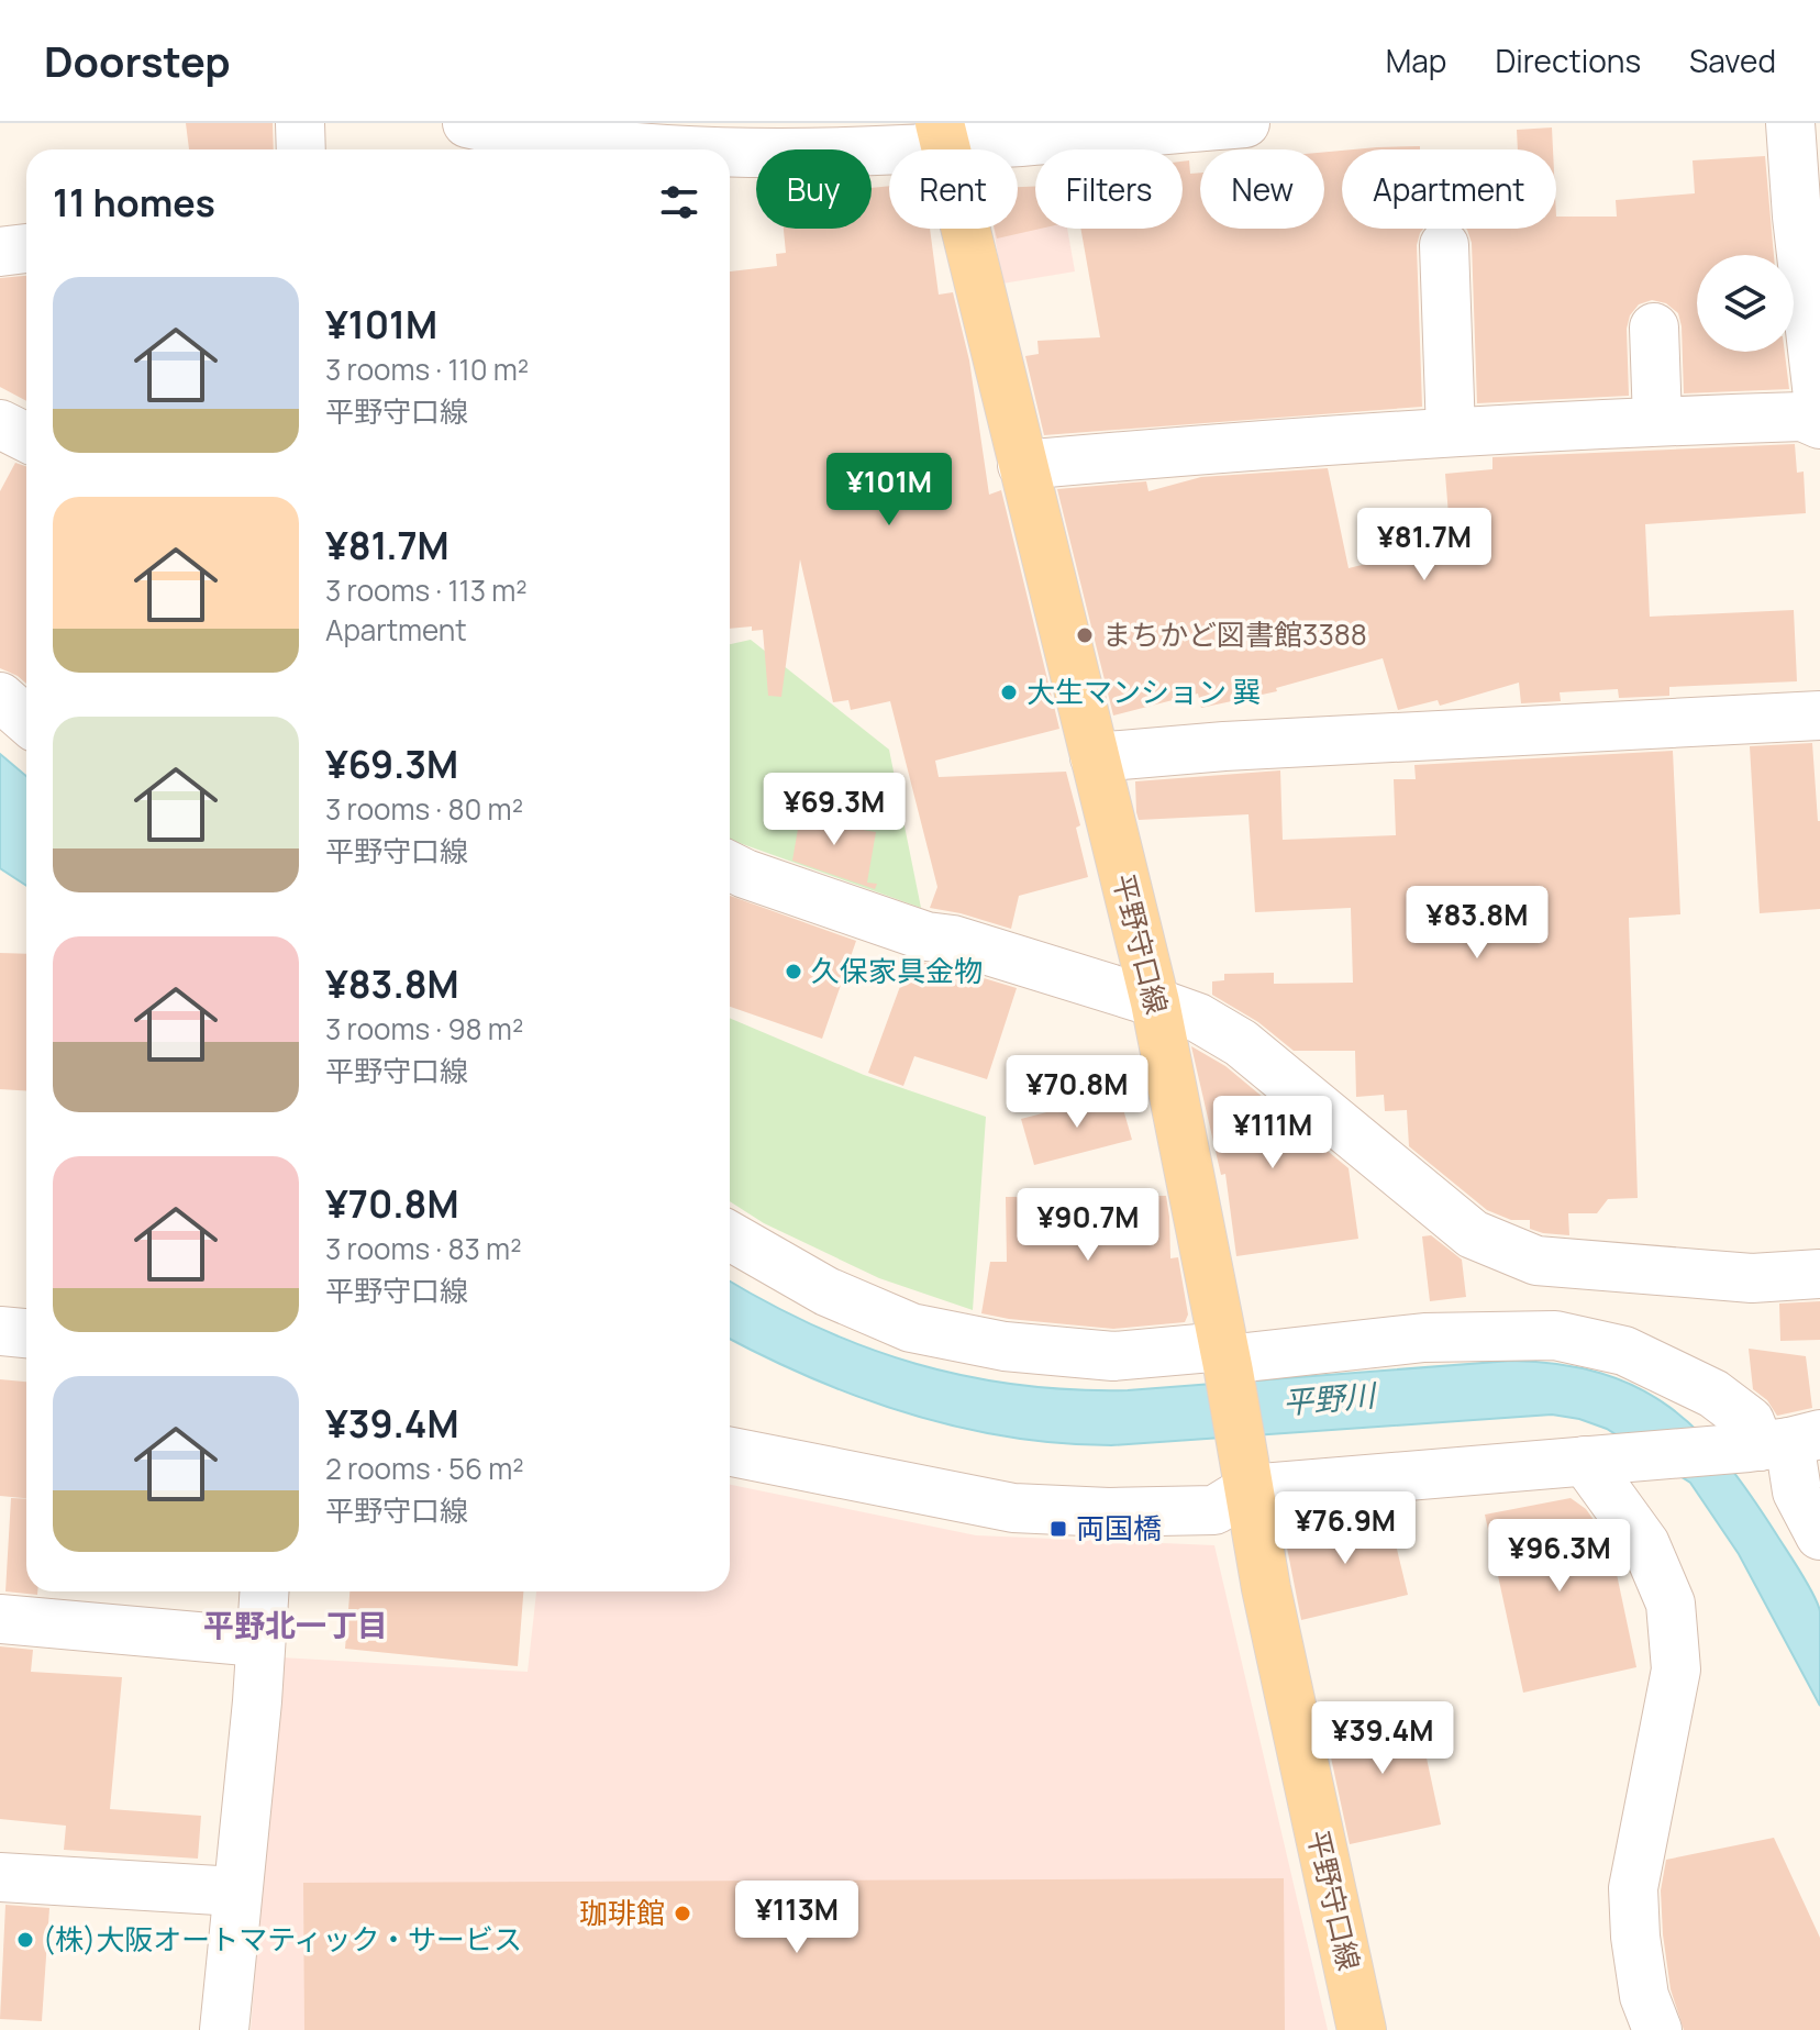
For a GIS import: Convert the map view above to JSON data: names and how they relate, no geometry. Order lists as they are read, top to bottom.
{
  "streets": {
    "main road": ["平野守口線"]
  },
  "districts": ["平野北一丁目"],
  "water": ["平野川"],
  "places": {
    "other": [
      "まちかど図書館3388",
      "大生マンション 巽",
      "久保家具金物",
      "珈琲館",
      "(株)大阪オートマティック・サービス"
    ],
    "transit": ["両国橋"]
  },
  "page": {
    "header": "Doorstep",
    "nav": ["Map", "Directions", "Saved"],
    "chip": [
      "Buy",
      "Rent",
      "Filters",
      "New",
      "Apartment"
    ],
    "heading": "11 homes",
    "list": [
      {
        "name": "¥101M",
        "note": "3 rooms · 110 m² · 平野守口線"
      },
      {
        "name": "¥81.7M",
        "note": "3 rooms · 113 m² · Apartment"
      },
      {
        "name": "¥69.3M",
        "note": "3 rooms · 80 m² · 平野守口線"
      },
      {
        "name": "¥83.8M",
        "note": "3 rooms · 98 m² · 平野守口線"
      },
      {
        "name": "¥70.8M",
        "note": "3 rooms · 83 m² · 平野守口線"
      },
      {
        "name": "¥39.4M",
        "note": "2 rooms · 56 m² · 平野守口線"
      }
    ],
    "price": [
      "¥101M",
      "¥81.7M",
      "¥69.3M",
      "¥83.8M",
      "¥70.8M",
      "¥111M",
      "¥90.7M",
      "¥76.9M",
      "¥96.3M",
      "¥39.4M",
      "¥113M"
    ]
  }
}
